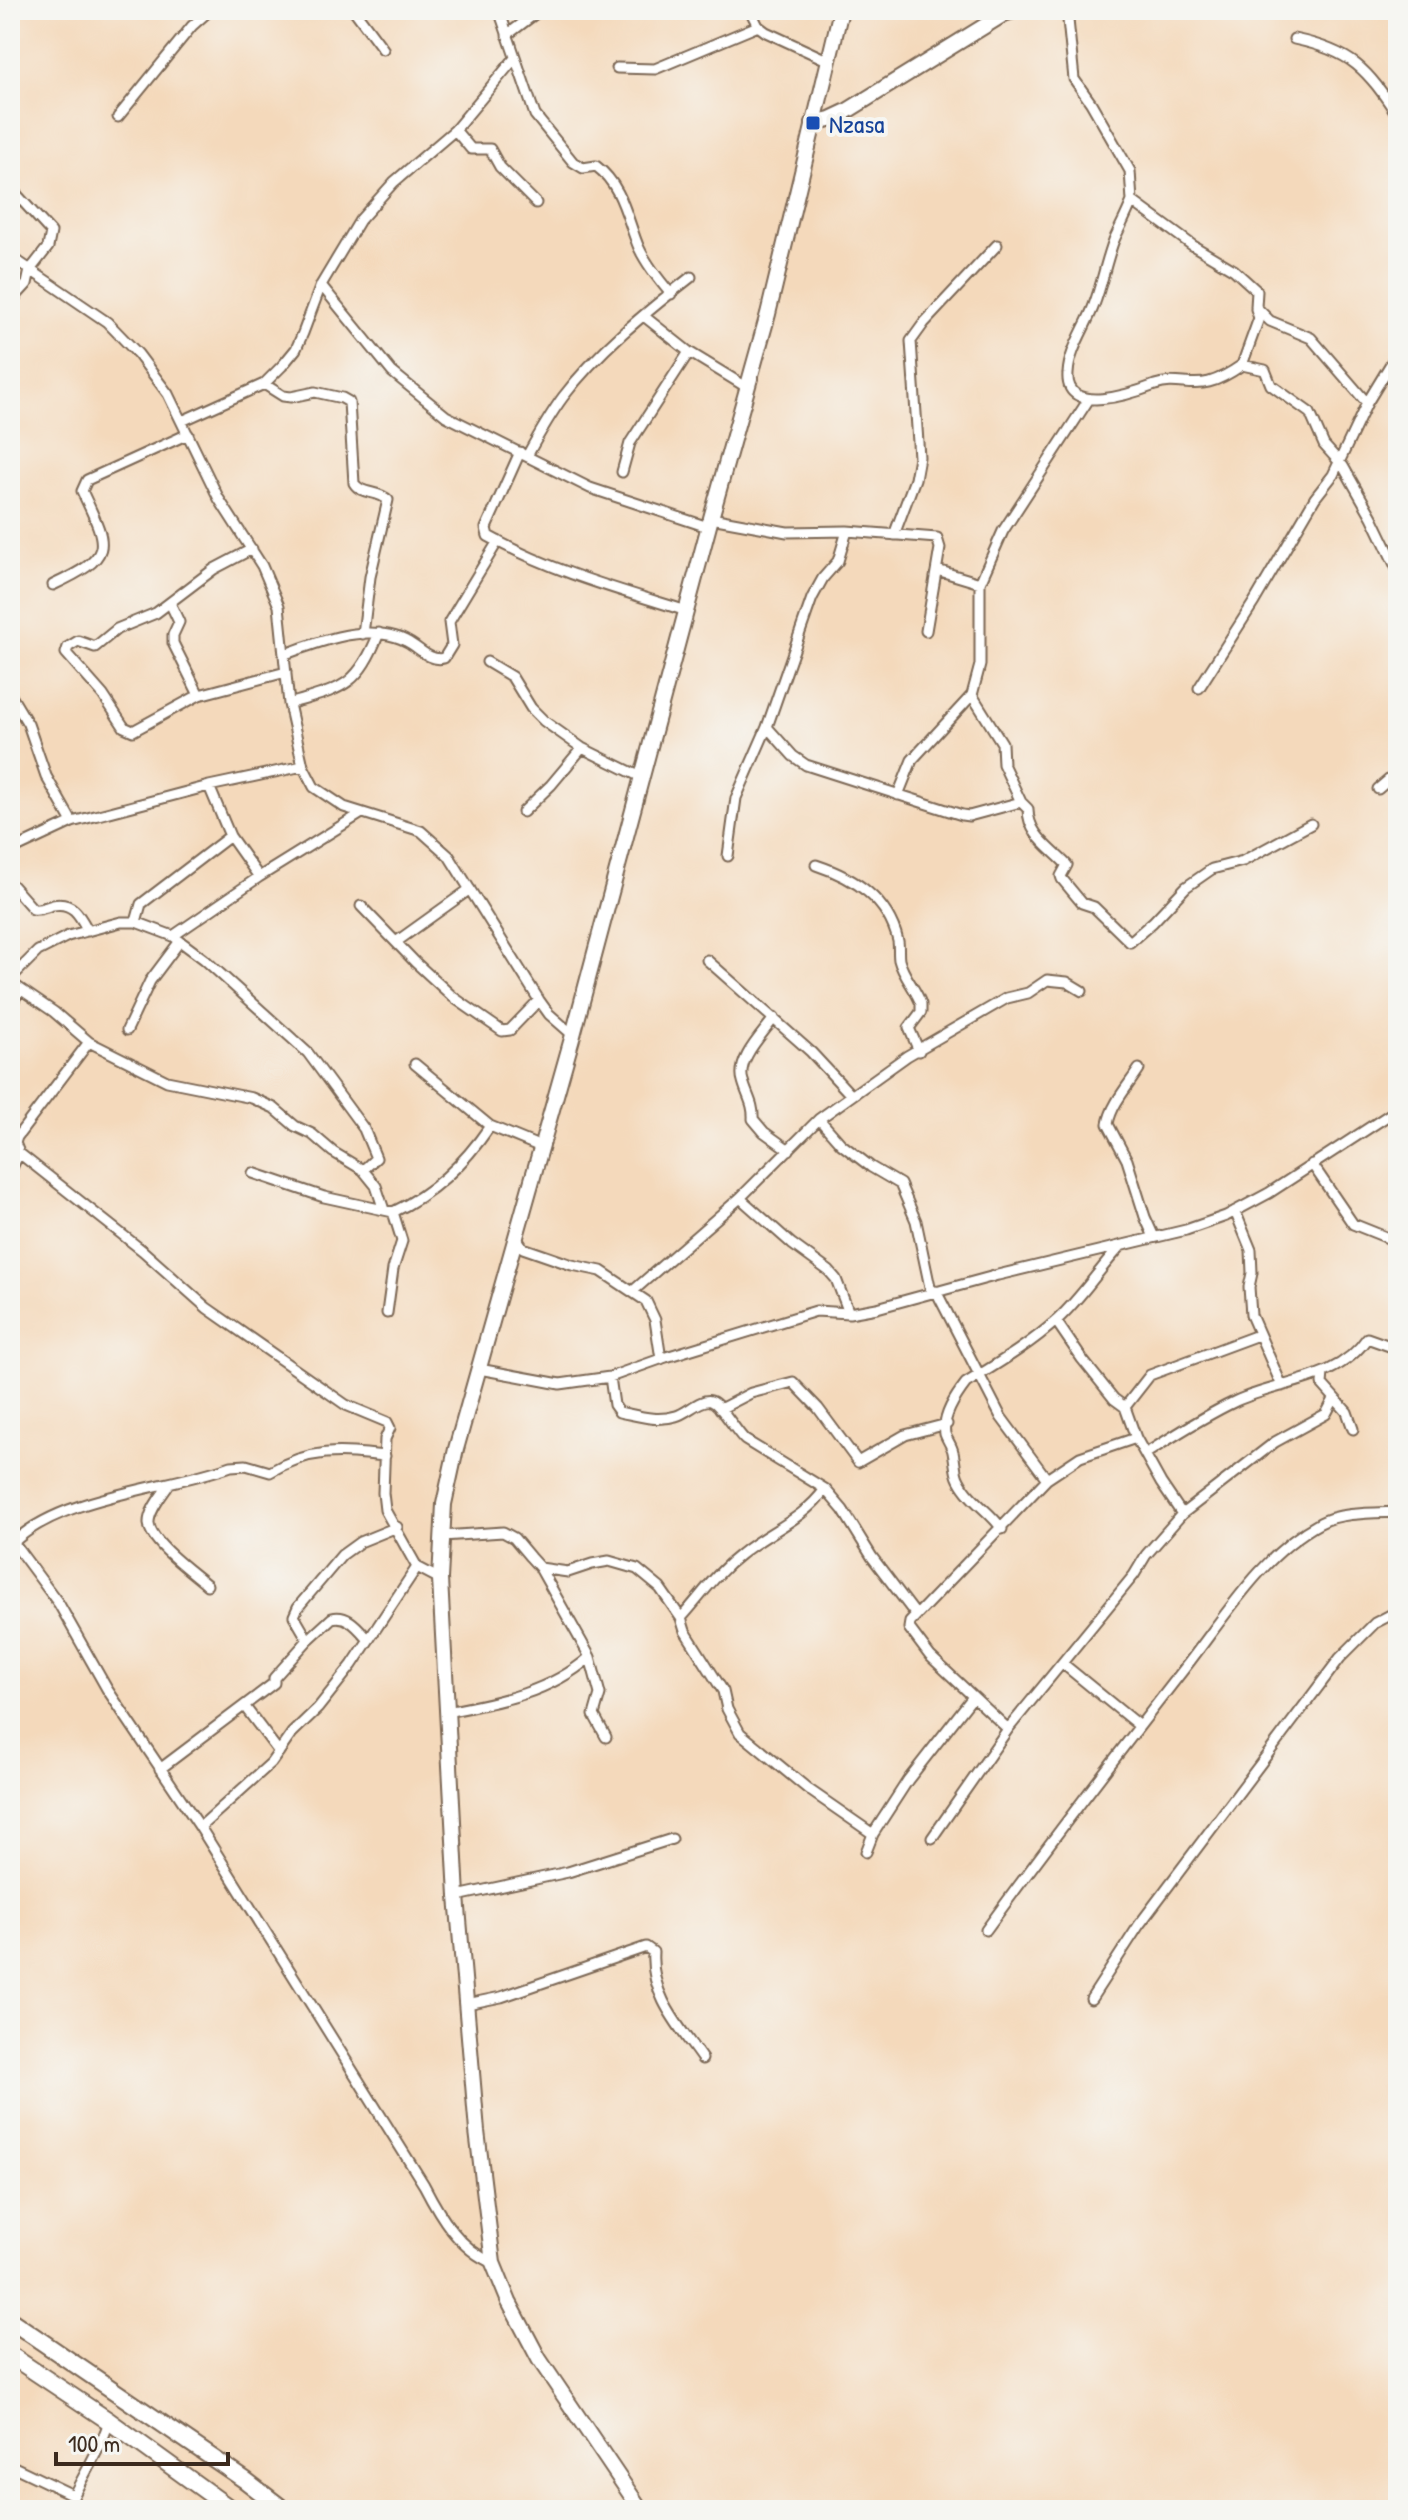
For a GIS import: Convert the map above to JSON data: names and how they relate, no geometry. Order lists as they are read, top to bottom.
{
  "places": {
    "transit": ["Nzasa"]
  },
  "scale_bar": "100 m"
}
